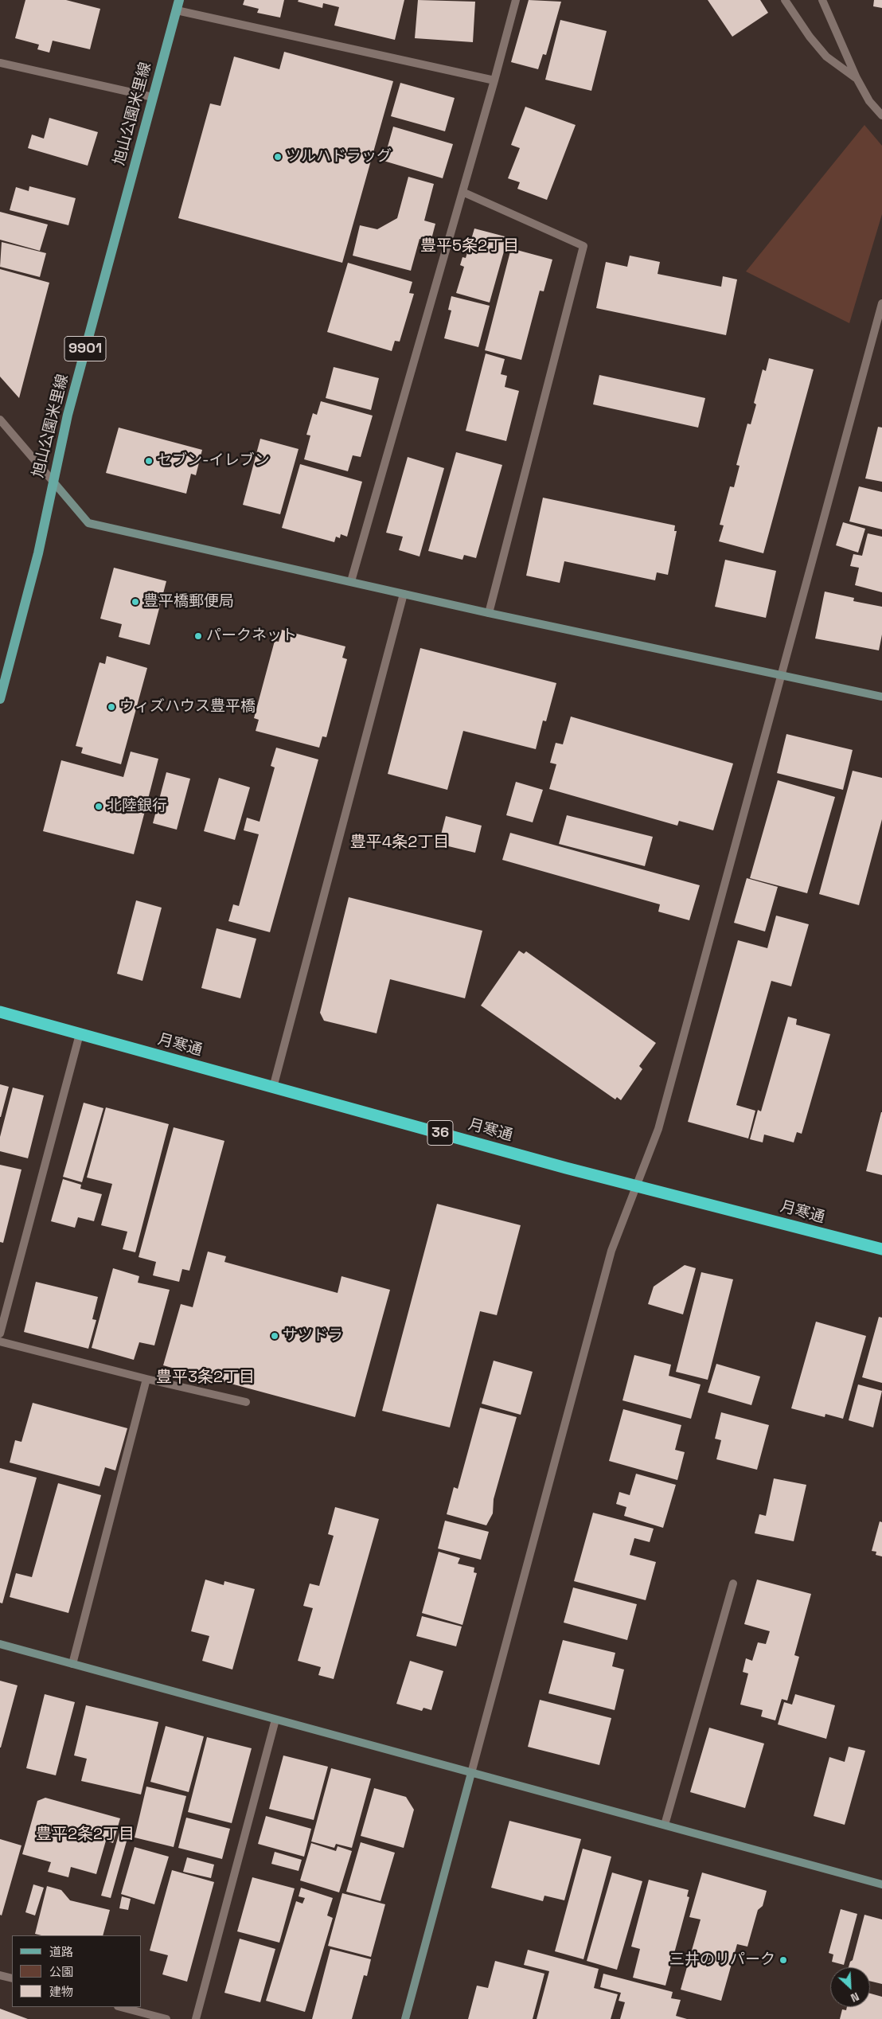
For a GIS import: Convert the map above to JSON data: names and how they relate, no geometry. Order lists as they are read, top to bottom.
{
  "streets": {
    "highway": ["月寒通", "36"],
    "main road": ["旭山公園米里線", "9901"]
  },
  "districts": [
    "豊平5条2丁目",
    "豊平4条2丁目",
    "豊平3条2丁目",
    "豊平2条2丁目"
  ],
  "places": [
    "ツルハドラッグ",
    "セブン-イレブン",
    "豊平橋郵便局",
    "パークネット",
    "ウィズハウス豊平橋",
    "北陸銀行",
    "サツドラ",
    "三井のリパーク"
  ],
  "legend": ["道路", "公園", "建物"],
  "north": "bottom right"
}
